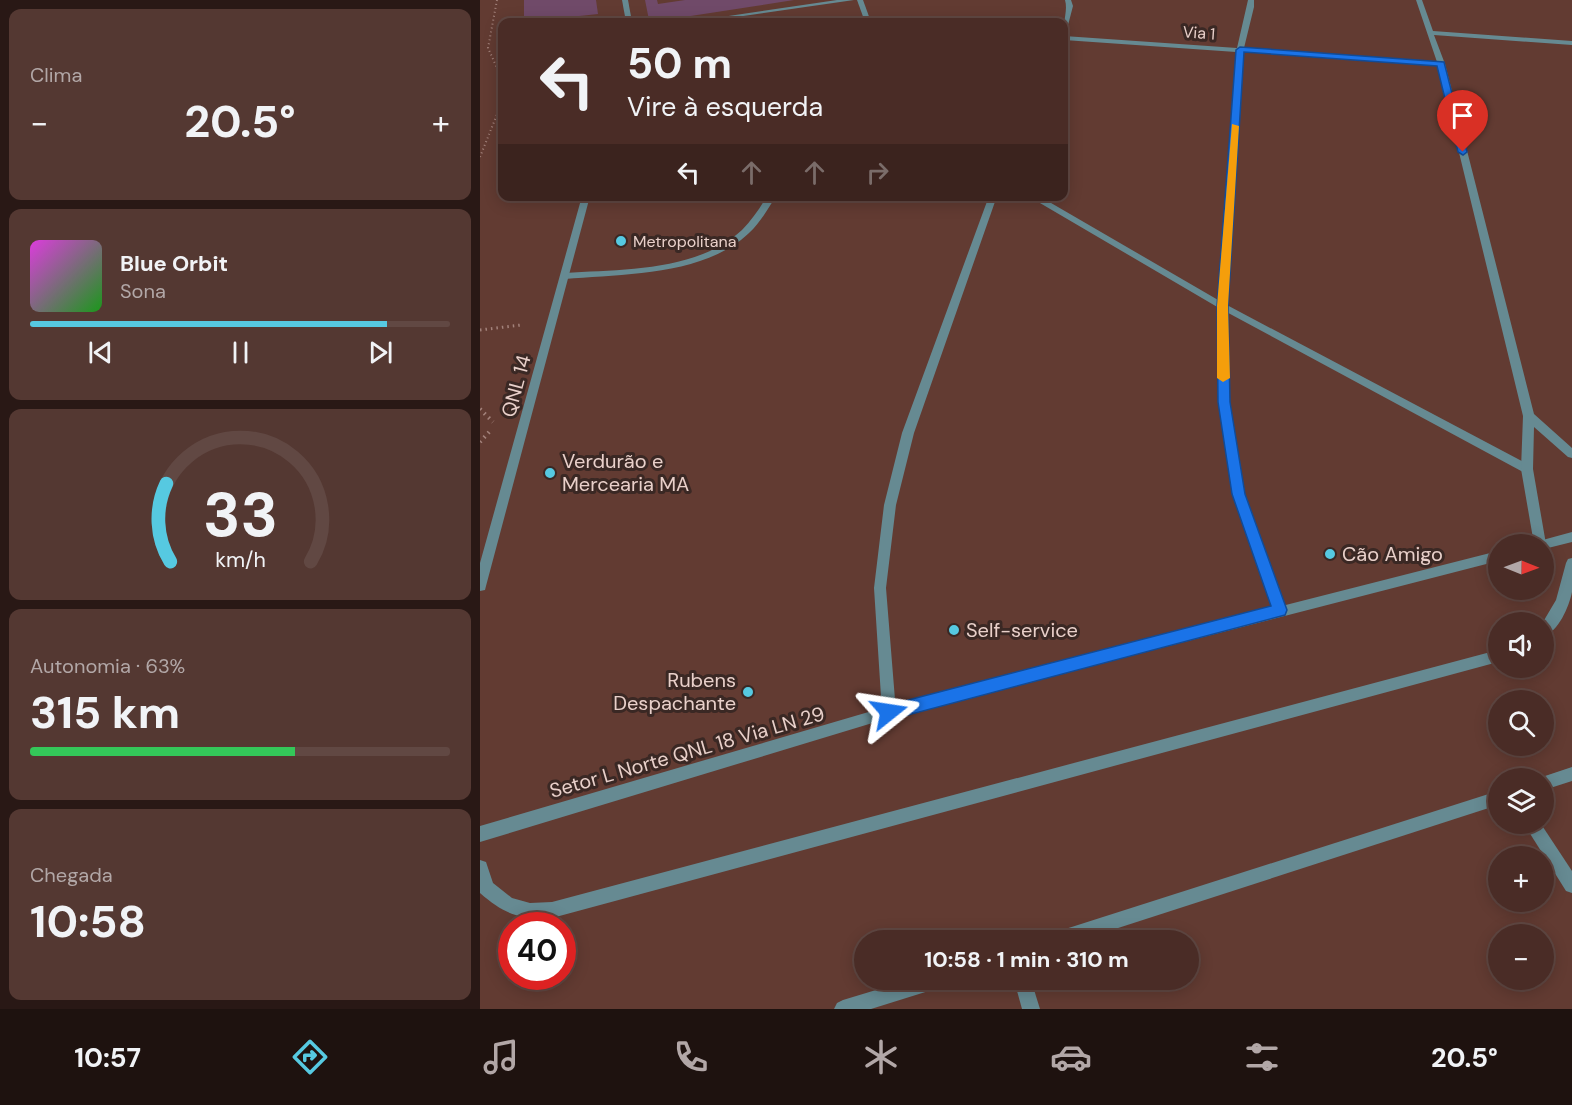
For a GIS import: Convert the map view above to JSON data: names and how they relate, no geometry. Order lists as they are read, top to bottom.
{
  "streets": {
    "street": ["Via 1", "QNL 14", "Setor L Norte QNL 18 Via LN 29"]
  },
  "places": [
    "Metropolitana",
    "Verdurão e Mercearia MA",
    "Cão Amigo",
    "Self-service",
    "Rubens Despachante"
  ],
  "north": "right",
  "page": {
    "tile": [
      "Clima",
      ["Autonomia · 63%", "315 km"],
      ["Chegada", "10:58"]
    ],
    "turn": ["50 m", "Vire à esquerda"],
    "heat": ["−", "20.5°", "+"],
    "song": ["Blue Orbit", "Sona"],
    "map_buttons": ["+", "−"],
    "limit": "40",
    "trip": "10:58 · 1 min · 310 m",
    "tabs": ["10:57", "20.5°"],
    "gauge": ["33", "km/h"]
  }
}
